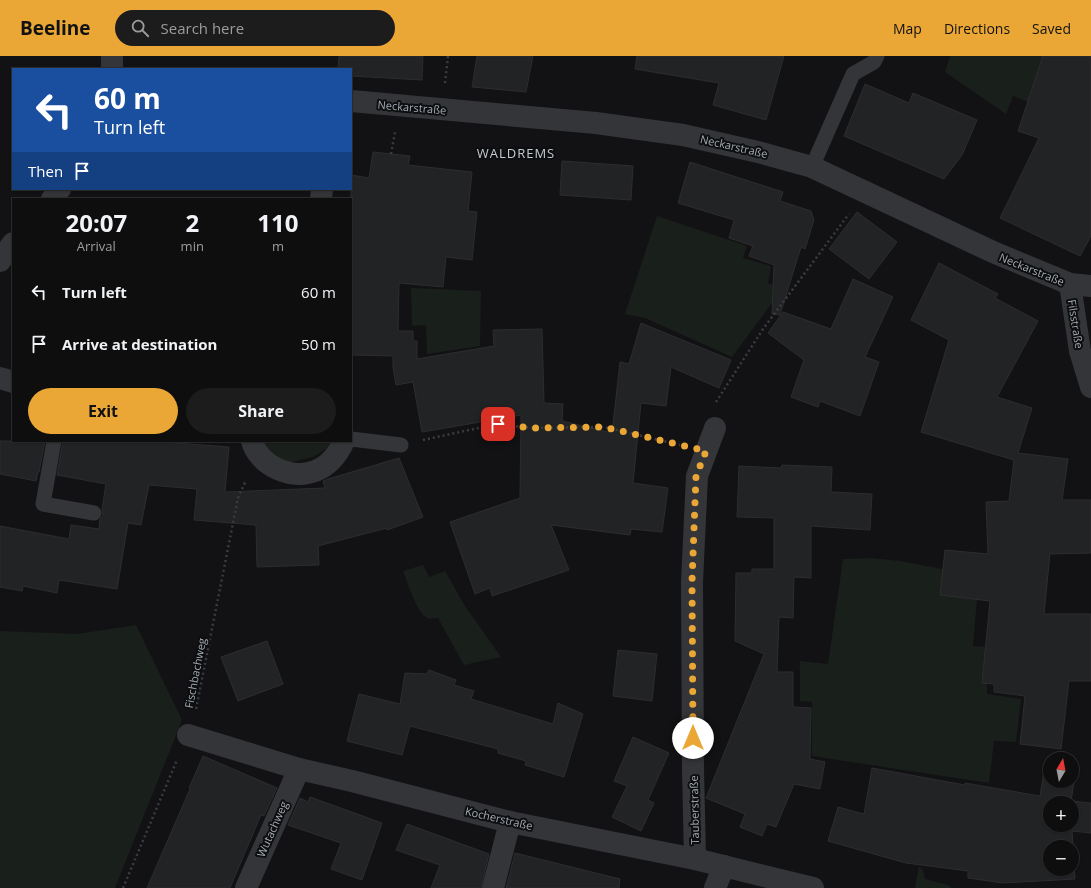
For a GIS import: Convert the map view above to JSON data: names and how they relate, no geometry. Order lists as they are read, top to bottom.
{
  "streets": {
    "street": [
      "Neckarstraße",
      "Filsstraße",
      "Tauberstraße",
      "Kocherstraße",
      "Wutachweg"
    ],
    "path": ["Fischbachweg"]
  },
  "crossings": [
    ["Neckarstraße", "Filsstraße"],
    ["Fischbachweg", "Kocherstraße"],
    ["Tauberstraße", "Kocherstraße"],
    ["Kocherstraße", "Wutachweg"]
  ],
  "districts": ["WALDREMS"],
  "north": "top",
  "page": {
    "header": "Beeline",
    "search": "Search here",
    "nav": ["Map", "Directions", "Saved"],
    "turn": ["60 m", "Turn left"],
    "then": "Then",
    "eta": [
      "20:07",
      "Arrival",
      "2",
      "min",
      "110",
      "m"
    ],
    "list": [
      {
        "name": "Turn left",
        "value": "60 m"
      },
      {
        "name": "Arrive at destination",
        "value": "50 m"
      }
    ],
    "buttons": ["Exit", "Share"],
    "map_buttons": ["+", "−"]
  }
}
